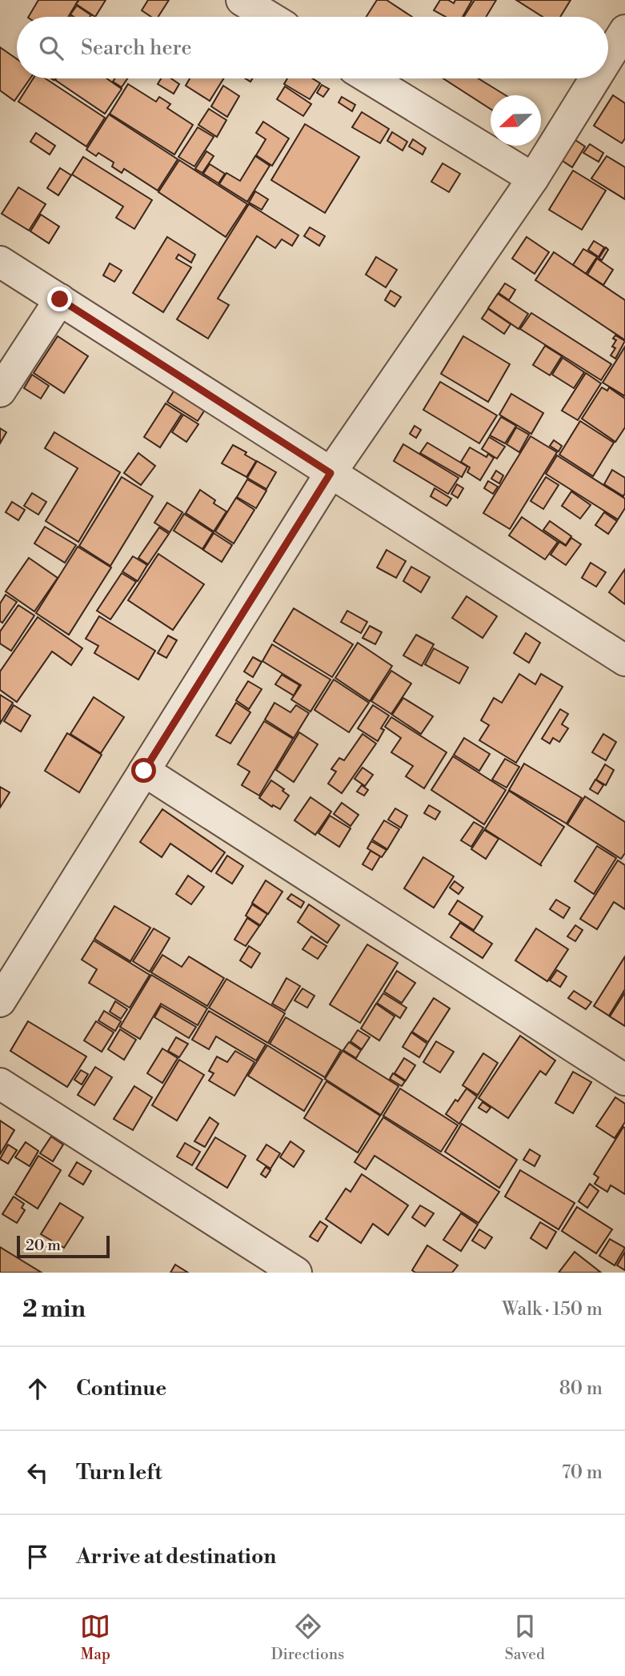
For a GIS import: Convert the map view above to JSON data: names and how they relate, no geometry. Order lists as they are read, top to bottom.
{
  "scale_bar": "20 m",
  "north": "left",
  "page": {
    "search": "Search here",
    "scale": "20 m",
    "heading": ["2 min", "Walk · 150 m"],
    "list": [
      ["Continue", "80 m"],
      ["Turn left", "70 m"],
      "Arrive at destination"
    ],
    "nav": ["Map", "Directions", "Saved"]
  }
}
